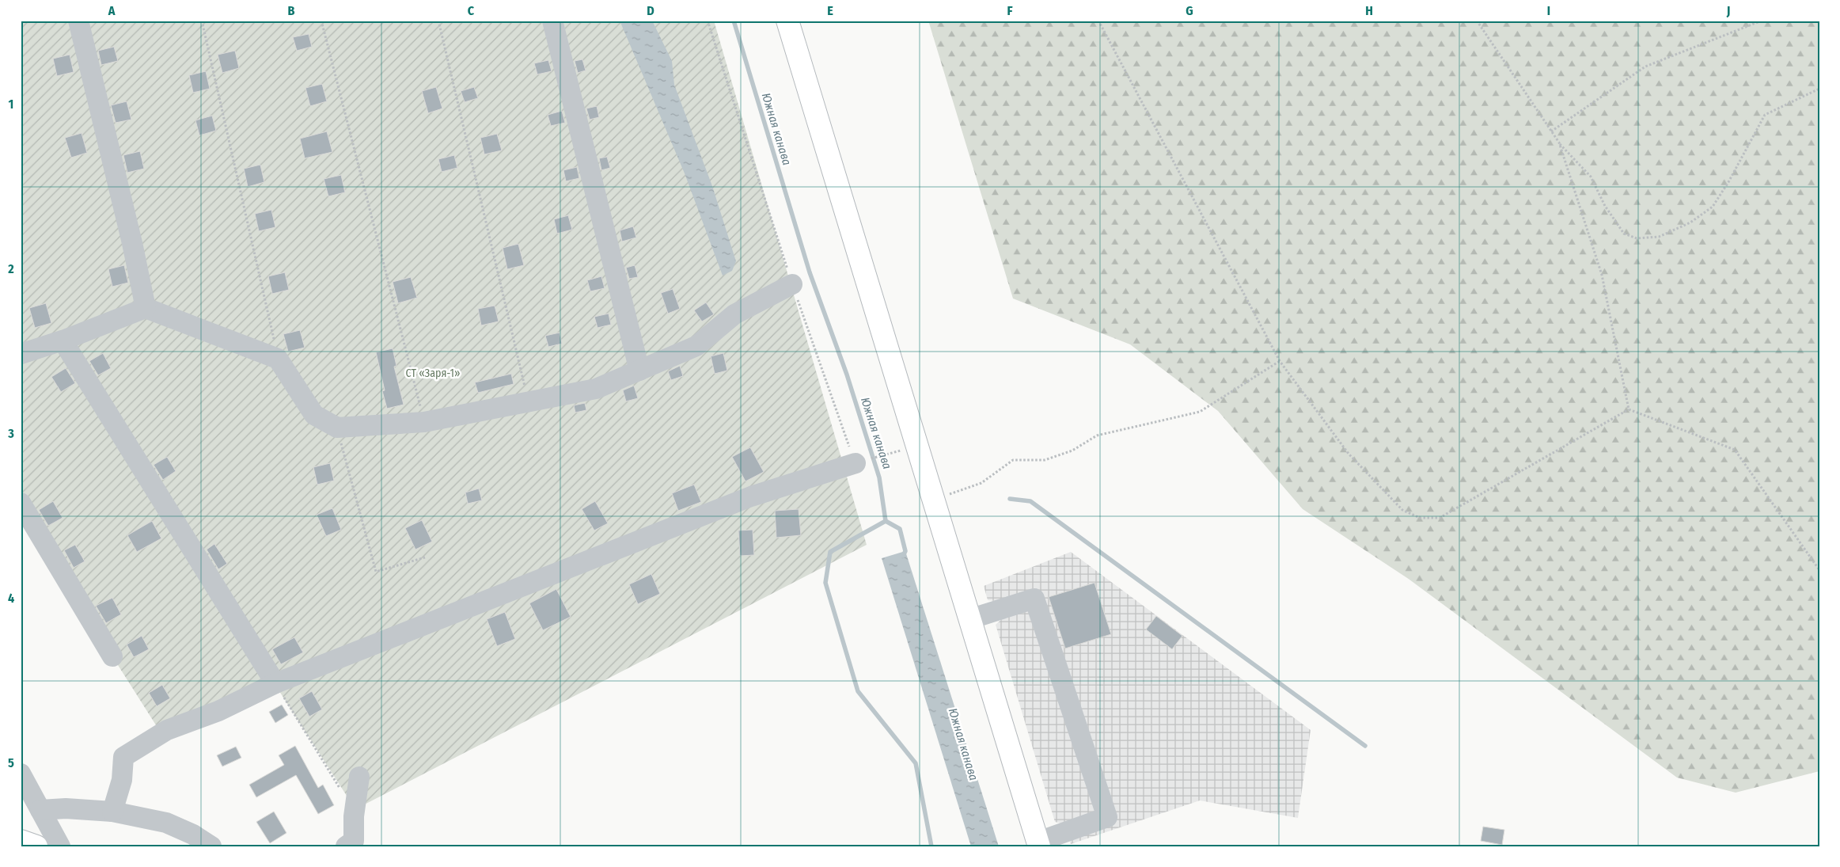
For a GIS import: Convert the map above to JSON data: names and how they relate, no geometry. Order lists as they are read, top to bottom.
{
  "water": ["Южная канава"],
  "parks": ["СТ «Заря-1»"],
  "grid": {
    "columns": [
      "A",
      "B",
      "C",
      "D",
      "E",
      "F",
      "G",
      "H",
      "I",
      "J"
    ],
    "rows": [
      "1",
      "2",
      "3",
      "4",
      "5"
    ]
  }
}
